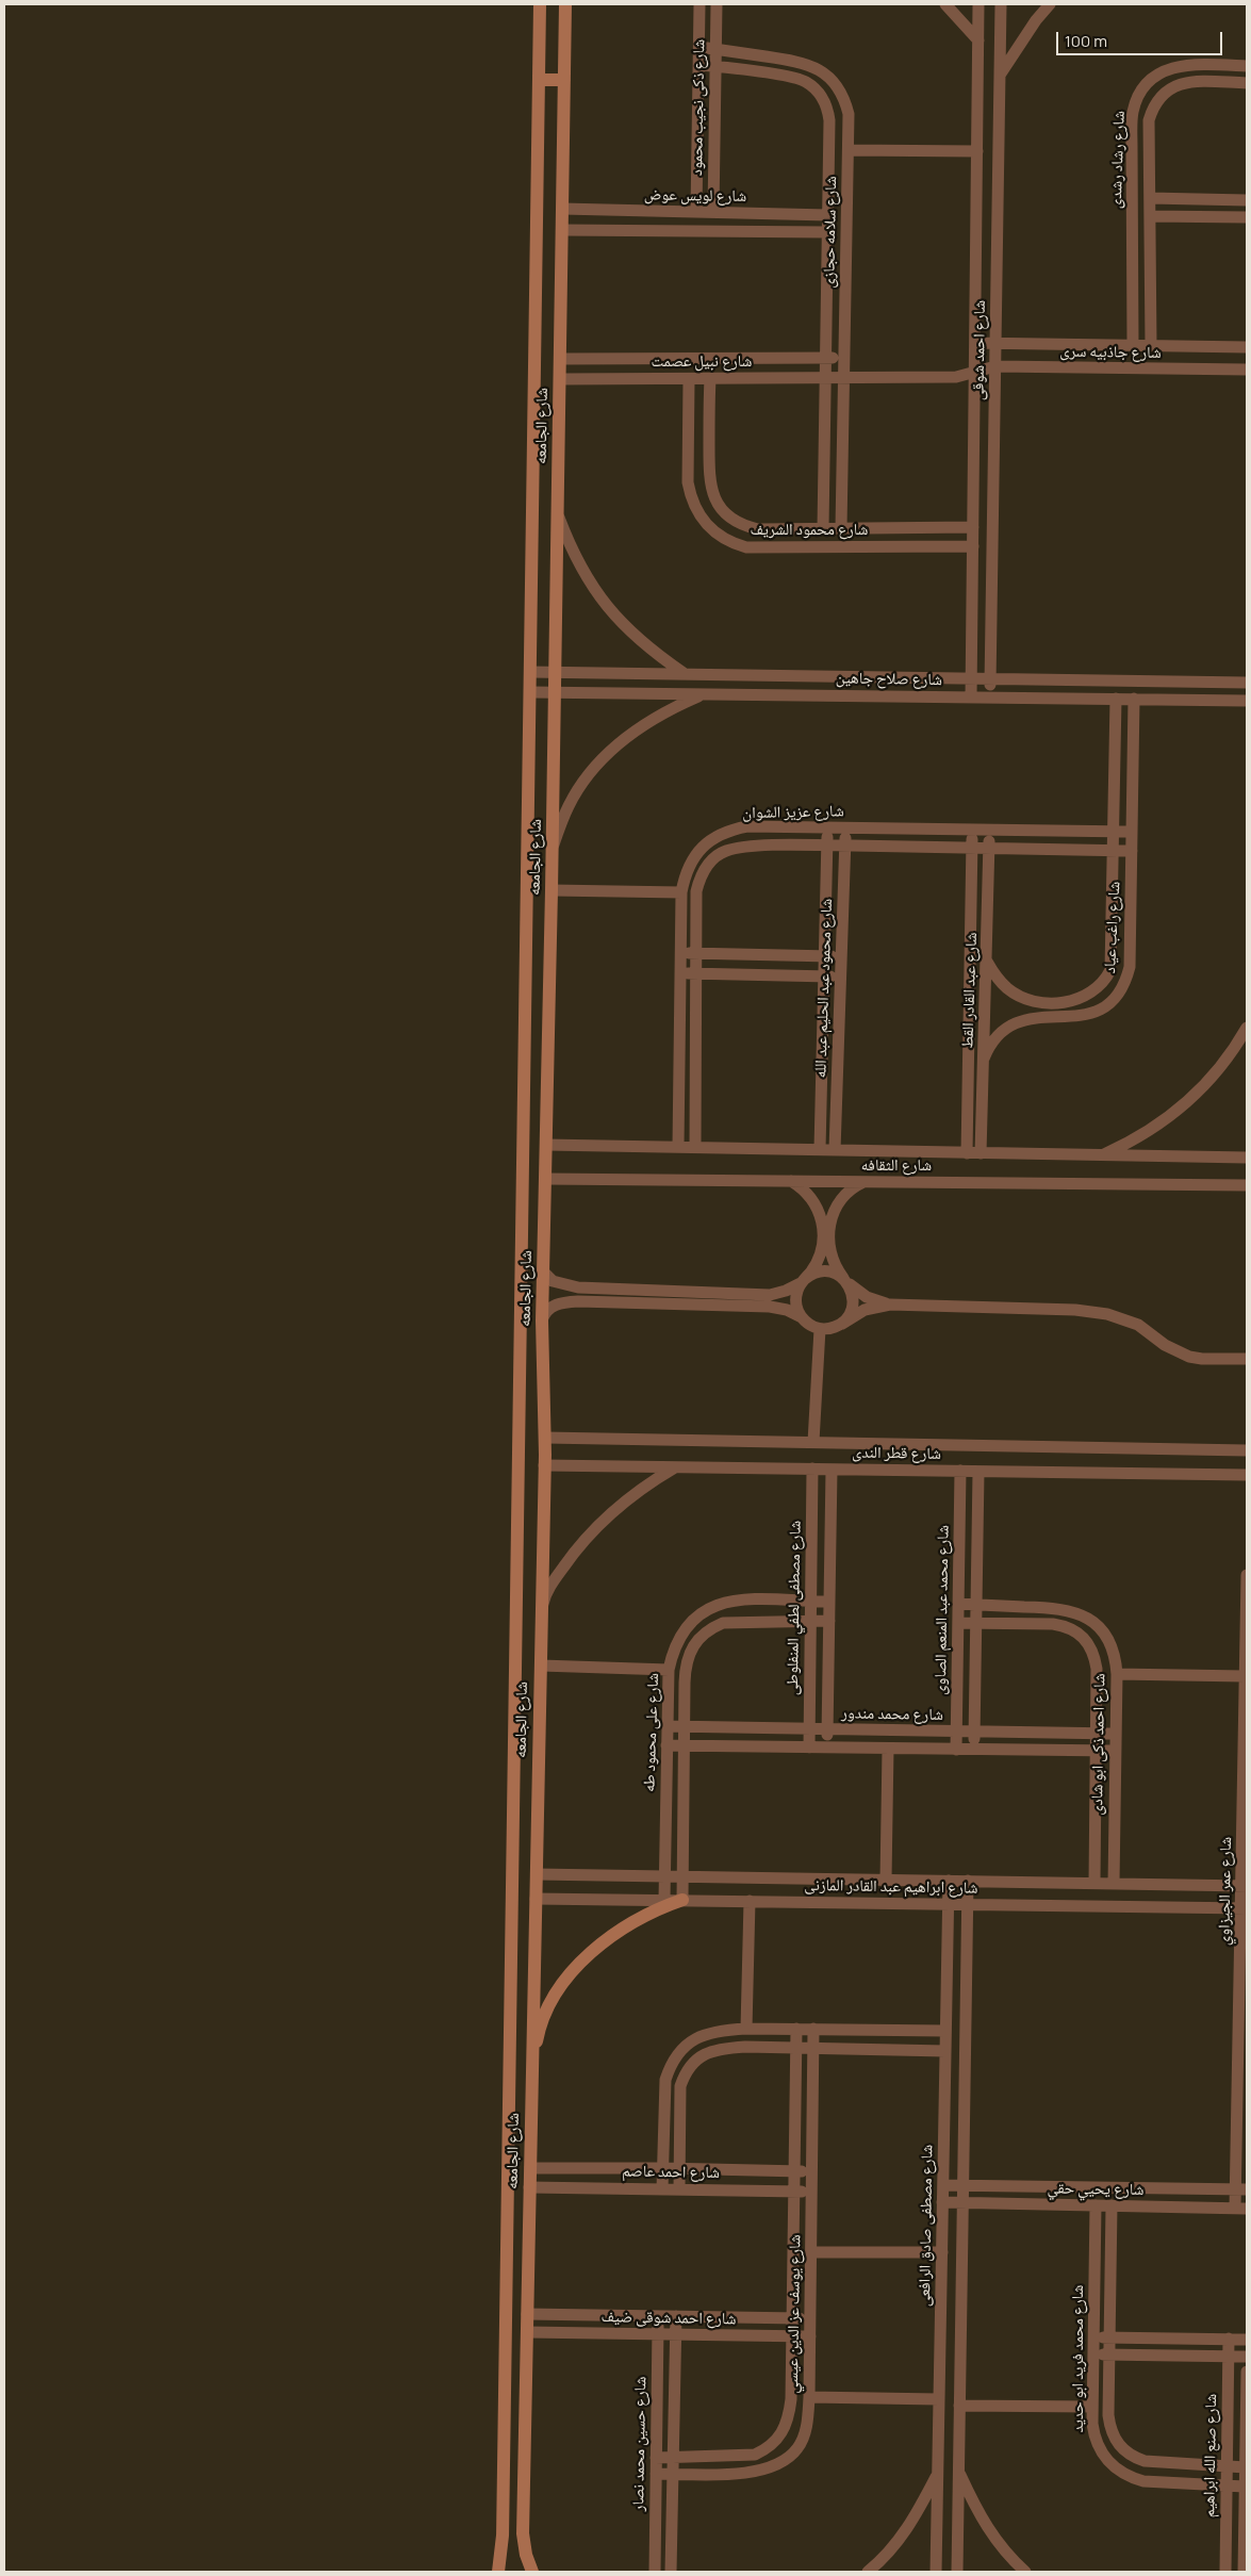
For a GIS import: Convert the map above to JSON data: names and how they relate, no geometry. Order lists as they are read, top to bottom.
{
  "streets": {
    "street": [
      "شارع ذكى نجيب محمود",
      "شارع رشاد رشدى",
      "شارع لويس عوض",
      "شارع سلامه حجازى",
      "شارع احمد شوقى",
      "شارع جاذبيه سرى",
      "شارع نبيل عصمت",
      "شارع الجامعه",
      "شارع محمود الشريف",
      "شارع صلاح جاهين",
      "شارع عزيز الشوان",
      "شارع راغب عياد",
      "شارع محمود عبد الحليم عبد الله",
      "شارع عبد القادر القط",
      "شارع الثقافه",
      "شارع قطر الندى",
      "شارع مصطفى لطفي المنفلوطى",
      "شارع محمد عبد المنعم الصاوى",
      "شارع محمد مندور",
      "شارع على محمود طه",
      "شارع احمد ذكى ابو شادى",
      "شارع ابراهيم عبد القادر المازنى",
      "شارع عمر الجيزاوي",
      "شارع احمد عاصم",
      "شارع يحيي حقي",
      "شارع مصطفى صادق الرافعى",
      "شارع يوسف عز الدين عيسي",
      "شارع احمد شوقى ضيف",
      "شارع محمد فريد ابو حديد",
      "شارع حسين محمد نصار",
      "شارع صنع الله ابراهيم"
    ]
  },
  "crossings": [
    ["شارع ذكى نجيب محمود", "شارع لويس عوض"],
    ["شارع ذكى نجيب محمود", "شارع سلامه حجازى"],
    ["شارع رشاد رشدى", "شارع جاذبيه سرى"],
    ["شارع لويس عوض", "شارع سلامه حجازى"],
    ["شارع لويس عوض", "شارع الجامعه"],
    ["شارع سلامه حجازى", "شارع جاذبيه سرى"],
    ["شارع سلامه حجازى", "شارع نبيل عصمت"],
    ["شارع سلامه حجازى", "شارع محمود الشريف"],
    ["شارع احمد شوقى", "شارع جاذبيه سرى"],
    ["شارع احمد شوقى", "شارع محمود الشريف"],
    ["شارع احمد شوقى", "شارع صلاح جاهين"],
    ["شارع جاذبيه سرى", "شارع نبيل عصمت"],
    ["شارع نبيل عصمت", "شارع الجامعه"],
    ["شارع نبيل عصمت", "شارع محمود الشريف"],
    ["شارع الجامعه", "شارع صلاح جاهين"],
    ["شارع الجامعه", "شارع الثقافه"],
    ["شارع الجامعه", "شارع قطر الندى"],
    ["شارع الجامعه", "شارع ابراهيم عبد القادر المازنى"],
    ["شارع الجامعه", "شارع احمد عاصم"],
    ["شارع الجامعه", "شارع احمد شوقى ضيف"],
    ["شارع صلاح جاهين", "شارع راغب عياد"],
    ["شارع عزيز الشوان", "شارع راغب عياد"],
    ["شارع عزيز الشوان", "شارع محمود عبد الحليم عبد الله"],
    ["شارع عزيز الشوان", "شارع عبد القادر القط"],
    ["شارع عزيز الشوان", "شارع الثقافه"],
    ["شارع راغب عياد", "شارع عبد القادر القط"],
    ["شارع محمود عبد الحليم عبد الله", "شارع الثقافه"],
    ["شارع عبد القادر القط", "شارع الثقافه"],
    ["شارع قطر الندى", "شارع مصطفى لطفي المنفلوطى"],
    ["شارع قطر الندى", "شارع محمد عبد المنعم الصاوى"],
    ["شارع مصطفى لطفي المنفلوطى", "شارع محمد مندور"],
    ["شارع مصطفى لطفي المنفلوطى", "شارع على محمود طه"],
    ["شارع محمد عبد المنعم الصاوى", "شارع محمد مندور"],
    ["شارع محمد عبد المنعم الصاوى", "شارع احمد ذكى ابو شادى"],
    ["شارع محمد مندور", "شارع على محمود طه"],
    ["شارع محمد مندور", "شارع احمد ذكى ابو شادى"],
    ["شارع على محمود طه", "شارع ابراهيم عبد القادر المازنى"],
    ["شارع احمد ذكى ابو شادى", "شارع ابراهيم عبد القادر المازنى"],
    ["شارع ابراهيم عبد القادر المازنى", "شارع عمر الجيزاوي"],
    ["شارع ابراهيم عبد القادر المازنى", "شارع مصطفى صادق الرافعى"],
    ["شارع عمر الجيزاوي", "شارع يحيي حقي"],
    ["شارع احمد عاصم", "شارع يوسف عز الدين عيسي"],
    ["شارع يحيي حقي", "شارع مصطفى صادق الرافعى"],
    ["شارع يحيي حقي", "شارع محمد فريد ابو حديد"],
    ["شارع يوسف عز الدين عيسي", "شارع احمد شوقى ضيف"],
    ["شارع يوسف عز الدين عيسي", "شارع حسين محمد نصار"],
    ["شارع احمد شوقى ضيف", "شارع حسين محمد نصار"],
    ["شارع محمد فريد ابو حديد", "شارع صنع الله ابراهيم"]
  ],
  "scale_bar": "100 m"
}
